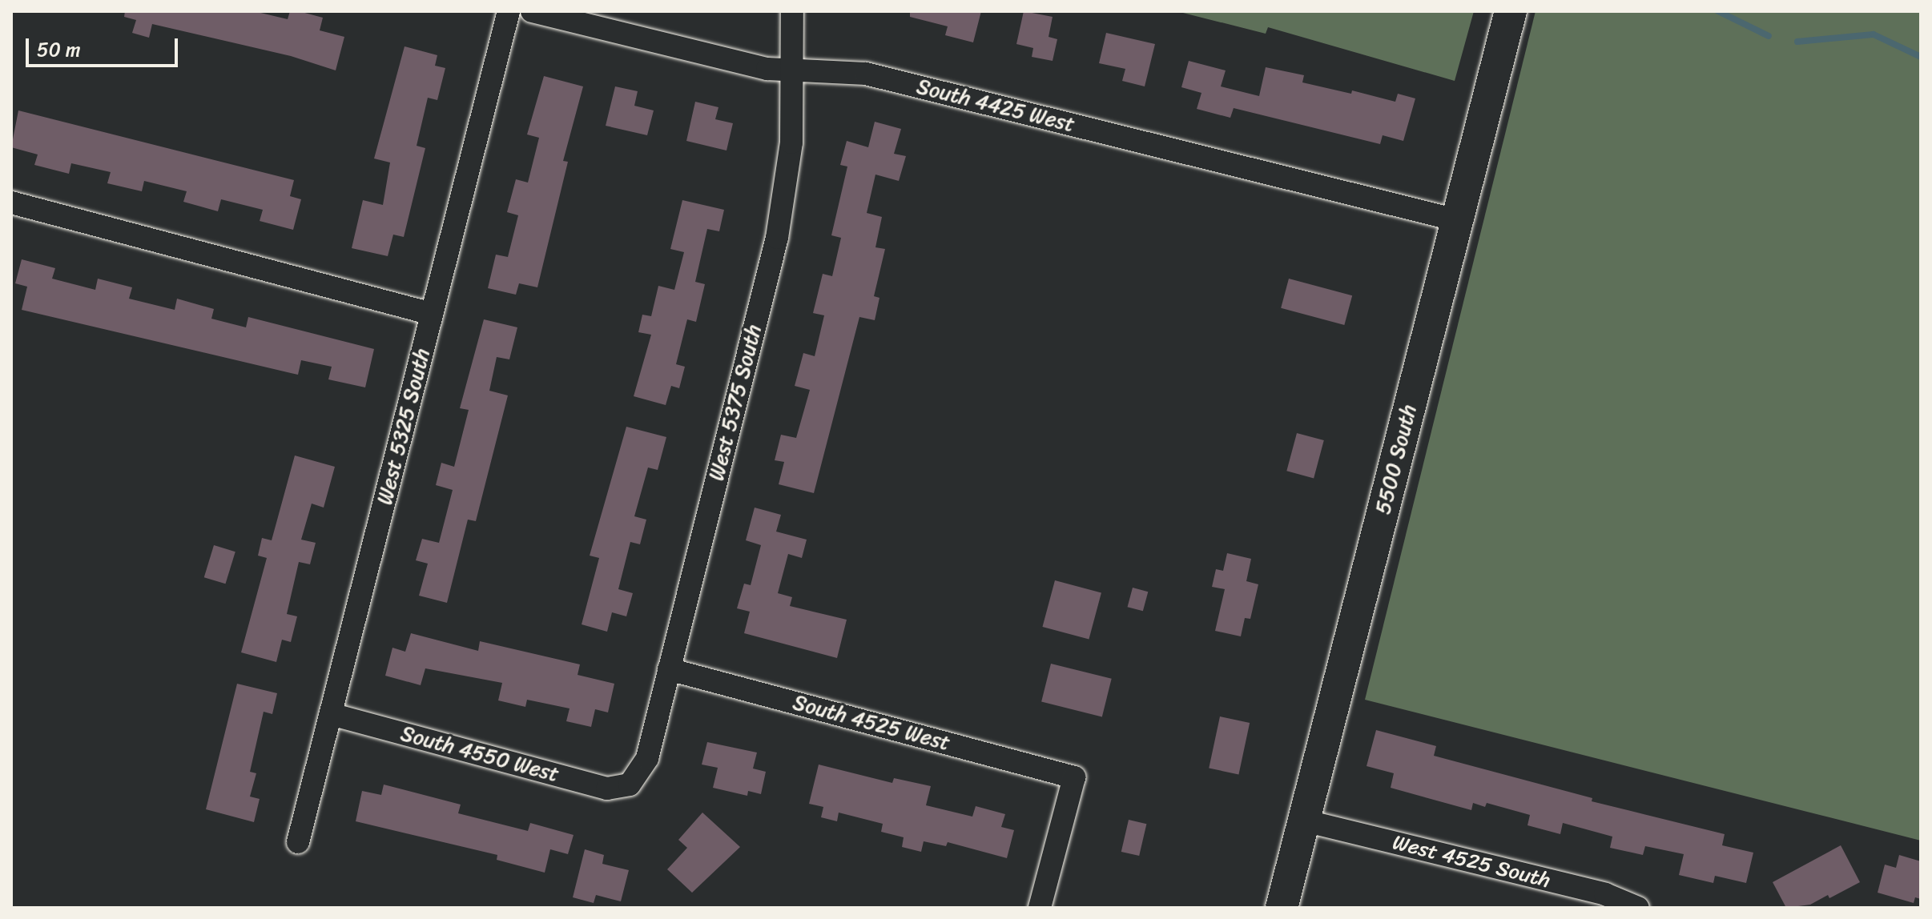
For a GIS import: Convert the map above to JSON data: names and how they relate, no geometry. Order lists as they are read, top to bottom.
{
  "streets": {
    "main road": ["5500 South"],
    "street": [
      "South 4425 West",
      "West 5375 South",
      "West 5325 South",
      "South 4525 West",
      "South 4550 West",
      "West 4525 South"
    ]
  },
  "crossings": [
    ["South 4425 West", "West 5375 South"],
    ["South 4425 West", "5500 South"],
    ["West 5375 South", "South 4525 West"],
    ["West 5375 South", "South 4550 West"],
    ["West 5325 South", "South 4550 West"],
    ["5500 South", "West 4525 South"]
  ],
  "scale_bar": "50 m"
}
